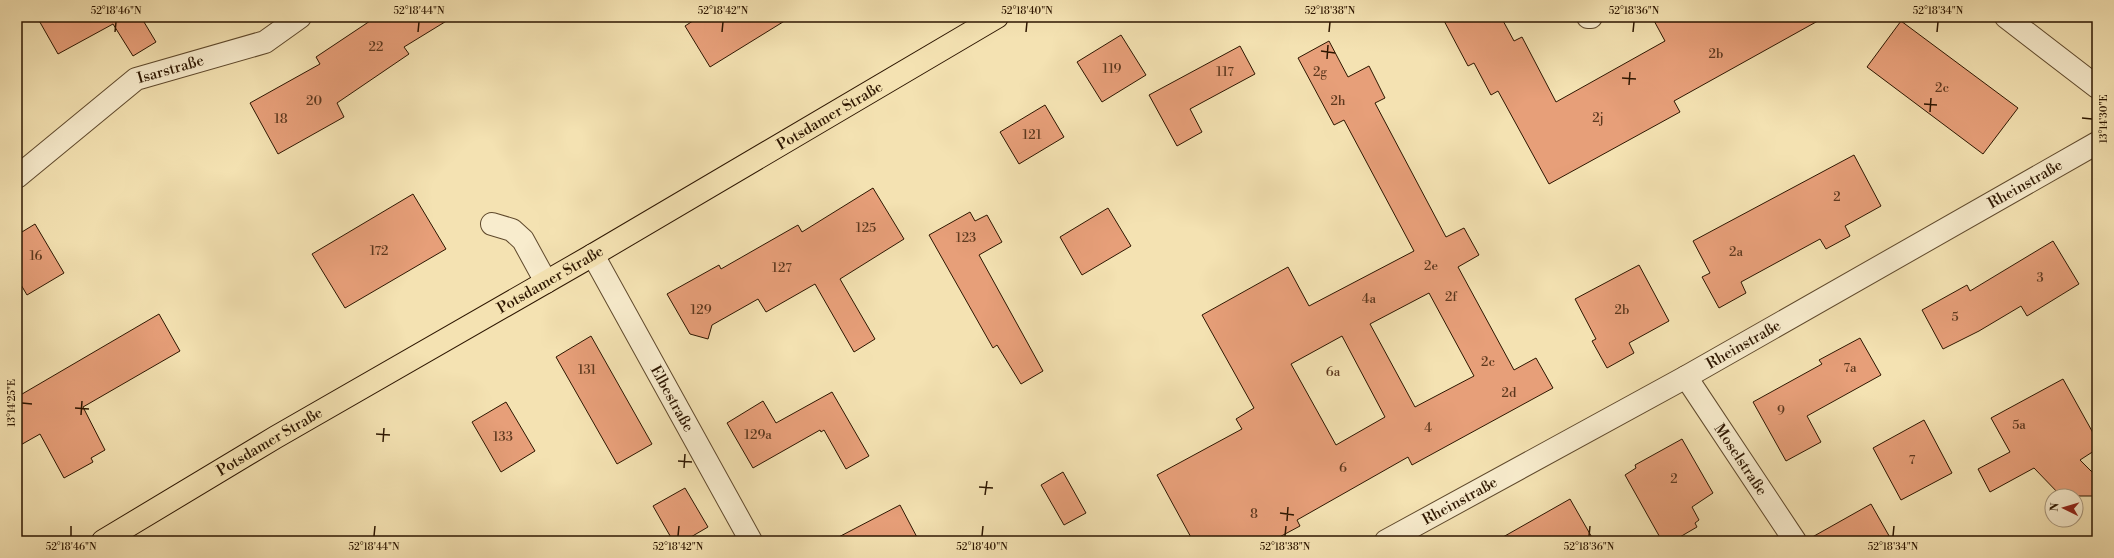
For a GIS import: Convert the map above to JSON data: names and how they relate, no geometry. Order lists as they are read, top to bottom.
{
  "streets": {
    "main road": ["Potsdamer Straße"],
    "street": [
      "Isarstraße",
      "Rheinstraße",
      "Elbestraße",
      "Moselstraße"
    ]
  },
  "crossings": [
    ["Potsdamer Straße", "Elbestraße"],
    ["Rheinstraße", "Moselstraße"]
  ],
  "house_numbers": [
    "22",
    "2b",
    "119",
    "117",
    "2g",
    "2c",
    "20",
    "2h",
    "2j",
    "18",
    "121",
    "2",
    "125",
    "123",
    "172",
    "2a",
    "16",
    "2e",
    "127",
    "3",
    "2f",
    "4a",
    "129",
    "2b",
    "5",
    "2c",
    "7a",
    "131",
    "6a",
    "2d",
    "9",
    "5a",
    "4",
    "129a",
    "133",
    "7",
    "6",
    "2",
    "8"
  ],
  "north": "left",
  "coordinates": [
    "52°18'46\"N",
    "52°18'44\"N",
    "52°18'42\"N",
    "52°18'40\"N",
    "52°18'38\"N",
    "52°18'36\"N",
    "52°18'34\"N",
    "13°14'30\"E",
    "13°14'25\"E"
  ]
}
